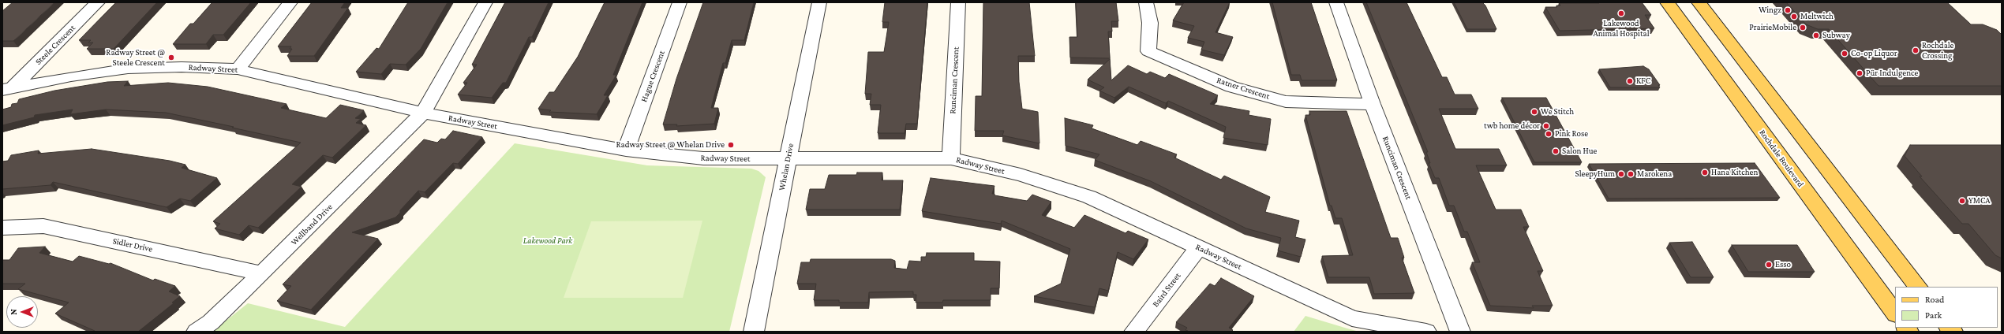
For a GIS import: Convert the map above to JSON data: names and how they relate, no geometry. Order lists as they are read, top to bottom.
{
  "streets": {
    "main road": ["Rochdale Boulevard"],
    "street": [
      "Steele Crescent",
      "Radway Street",
      "Hague Crescent",
      "Runciman Crescent",
      "Ratner Crescent",
      "Whelan Drive",
      "Wellband Drive",
      "Sidler Drive",
      "Baird Street"
    ]
  },
  "crossings": [
    ["Steele Crescent", "Radway Street"],
    ["Radway Street", "Hague Crescent"],
    ["Radway Street", "Runciman Crescent"],
    ["Radway Street", "Whelan Drive"],
    ["Radway Street", "Wellband Drive"],
    ["Radway Street", "Baird Street"],
    ["Runciman Crescent", "Ratner Crescent"],
    ["Wellband Drive", "Sidler Drive"]
  ],
  "parks": ["Lakewood Park"],
  "places": [
    "Wingz",
    "Lakewood Animal Hospital",
    "Meltwich",
    "PrairieMobile",
    "Subway",
    "Rochdale Crossing",
    "Co-op Liquor",
    "Radway Street @ Steele Crescent",
    "Pür Indulgence",
    "KFC",
    "We Stitch",
    "twb home décor",
    "Pink Rose",
    "Radway Street @ Whelan Drive",
    "Salon Hue",
    "Hana Kitchen",
    "SleepyHum",
    "Marokena",
    "YMCA",
    "Esso"
  ],
  "legend": ["Road", "Park"],
  "north": "left"
}
